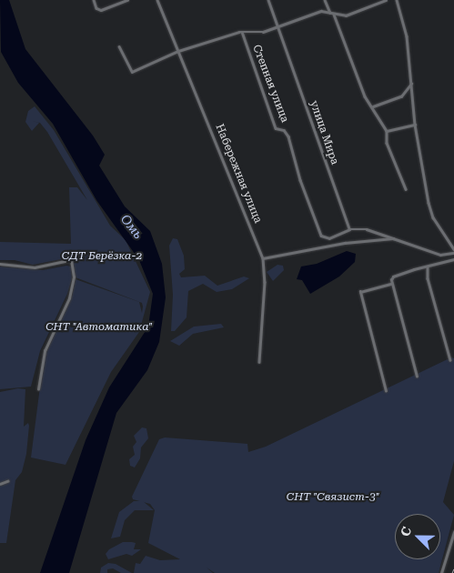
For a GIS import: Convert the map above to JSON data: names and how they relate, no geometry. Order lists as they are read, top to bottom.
{
  "streets": {
    "street": ["Степная улица", "улица Мира", "Набережная улица"]
  },
  "crossings": [
    ["Степная улица", "улица Мира"]
  ],
  "water": ["Омь"],
  "parks": ["СДТ Берёзка-2", "СНТ \"Автоматика\"", "СНТ \"Связист-3\""],
  "north": "top left"
}
